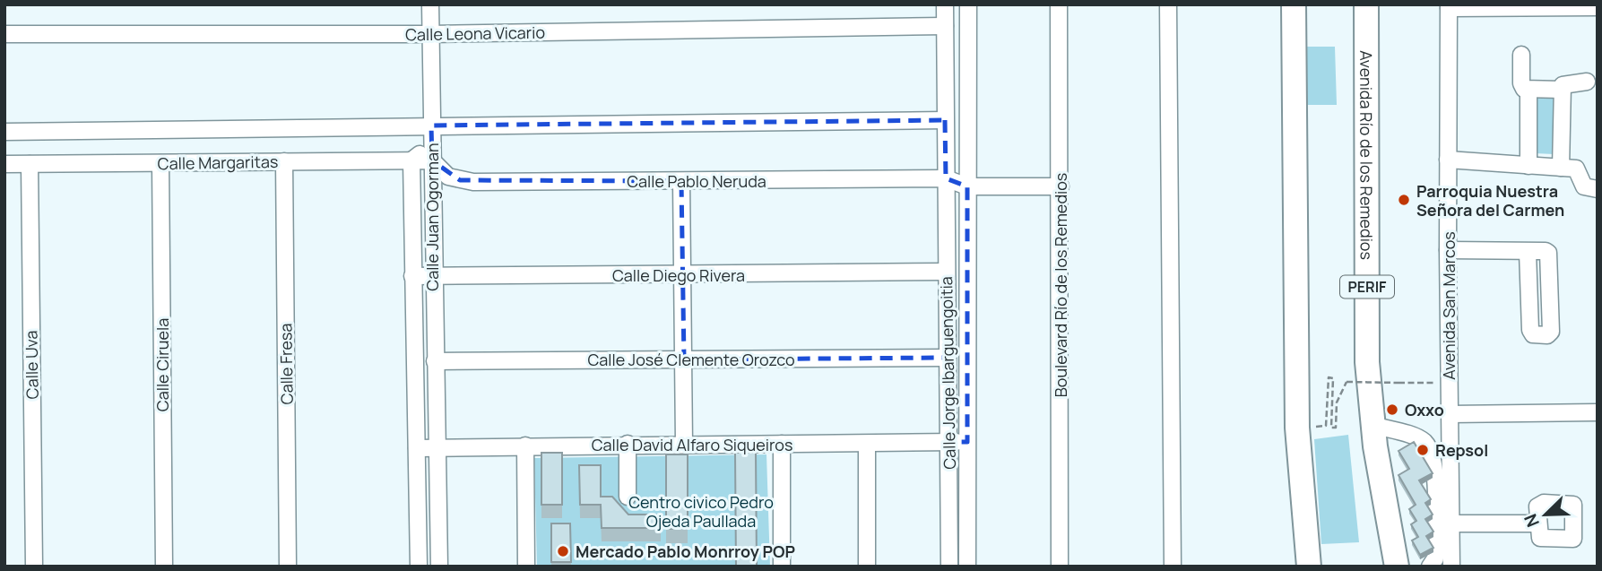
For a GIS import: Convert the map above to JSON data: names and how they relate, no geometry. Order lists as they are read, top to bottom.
{
  "streets": {
    "highway": ["Avenida Río de los Remedios", "PERIF"],
    "street": [
      "Calle Leona Vicario",
      "Calle Margaritas",
      "Calle Pablo Neruda",
      "Calle Juan Ogorman",
      "Calle Diego Rivera",
      "Boulevard Río de los Remedios",
      "Avenida San Marcos",
      "Calle José Clemente Orozco",
      "Calle Fresa",
      "Calle Uva",
      "Calle Ciruela",
      "Calle Jorge Ibarguengoitia",
      "Calle David Alfaro Siqueiros"
    ]
  },
  "crossings": [
    ["Calle Leona Vicario", "Calle Jorge Ibarguengoitia"],
    ["Calle Margaritas", "Calle Pablo Neruda"],
    ["Calle Margaritas", "Calle Juan Ogorman"],
    ["Calle Margaritas", "Calle Fresa"],
    ["Calle Margaritas", "Calle Uva"],
    ["Calle Margaritas", "Calle Ciruela"],
    ["Calle Pablo Neruda", "Calle Juan Ogorman"],
    ["Calle Pablo Neruda", "Boulevard Río de los Remedios"],
    ["Calle Pablo Neruda", "Calle Jorge Ibarguengoitia"],
    ["Calle Juan Ogorman", "Calle Diego Rivera"],
    ["Calle Juan Ogorman", "Calle José Clemente Orozco"],
    ["Calle Juan Ogorman", "Calle David Alfaro Siqueiros"],
    ["Calle Diego Rivera", "Calle Jorge Ibarguengoitia"],
    ["Calle José Clemente Orozco", "Calle Jorge Ibarguengoitia"],
    ["Calle Jorge Ibarguengoitia", "Calle David Alfaro Siqueiros"]
  ],
  "parks": ["Centro civico Pedro Ojeda Paullada"],
  "places": [
    "Parroquia Nuestra Señora del Carmen",
    "Oxxo",
    "Repsol",
    "Mercado Pablo Monrroy POP"
  ],
  "north": "bottom left"
}
